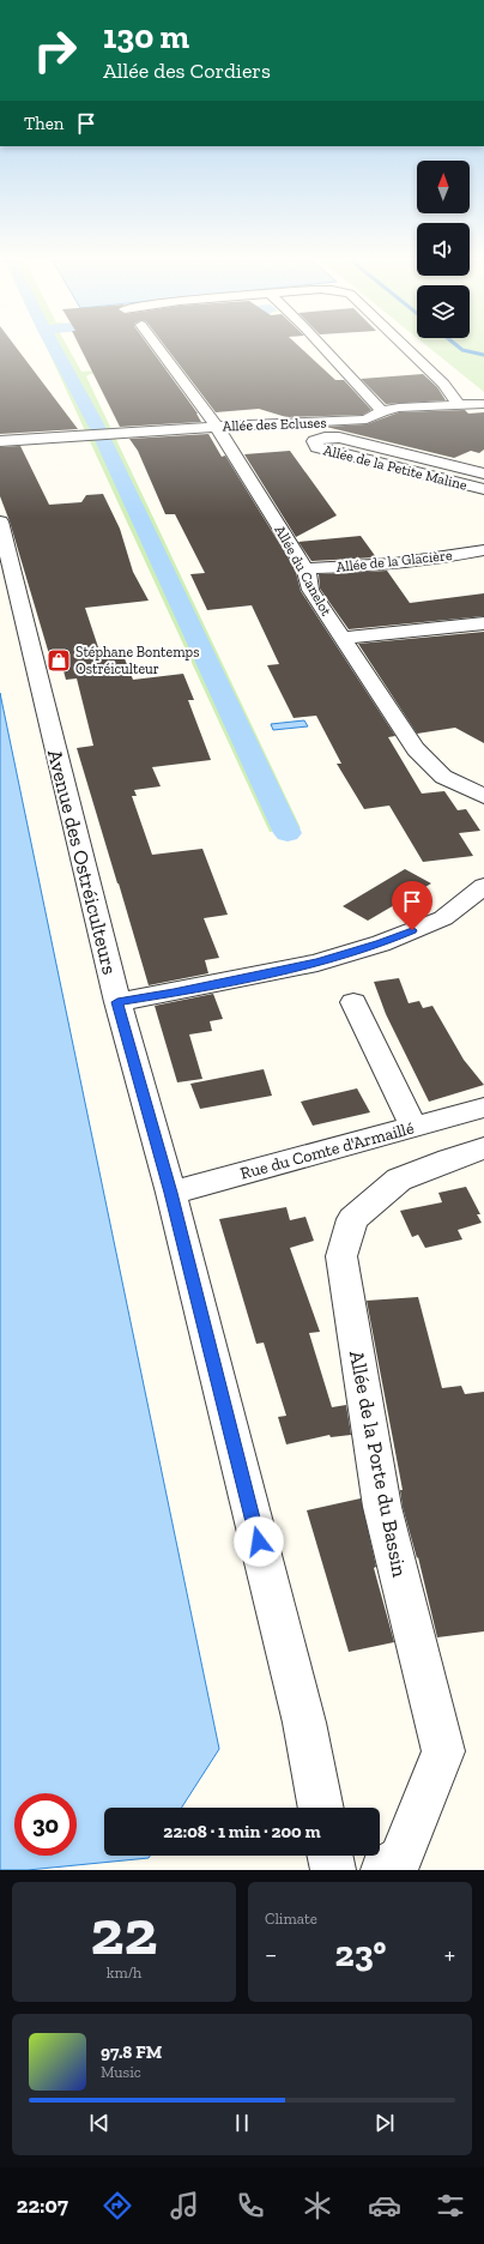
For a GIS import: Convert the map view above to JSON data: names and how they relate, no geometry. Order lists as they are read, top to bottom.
{
  "streets": {
    "street": [
      "Allée des Ecluses",
      "Allée de la Petite Maline",
      "Allée de la Glacière",
      "Allée du Canelot",
      "Avenue des Ostréiculteurs",
      "Rue du Comte d'Armaillé",
      "Allée de la Porte du Bassin"
    ]
  },
  "crossings": [
    ["Allée des Ecluses", "Allée de la Petite Maline"],
    ["Allée des Ecluses", "Allée du Canelot"],
    ["Allée de la Glacière", "Allée du Canelot"],
    ["Avenue des Ostréiculteurs", "Rue du Comte d'Armaillé"]
  ],
  "places": {
    "shop": ["Stéphane Bontemps Ostréiculteur"]
  },
  "north": "top",
  "page": {
    "turn": ["130 m", "Allée des Cordiers"],
    "then": "Then",
    "limit": "30",
    "trip": "22:08 · 1 min · 200 m",
    "tile": [
      ["22", "km/h"],
      "Climate"
    ],
    "heat": ["−", "23°", "+"],
    "song": ["97.8 FM", "Music"],
    "tabs": "22:07"
  }
}
